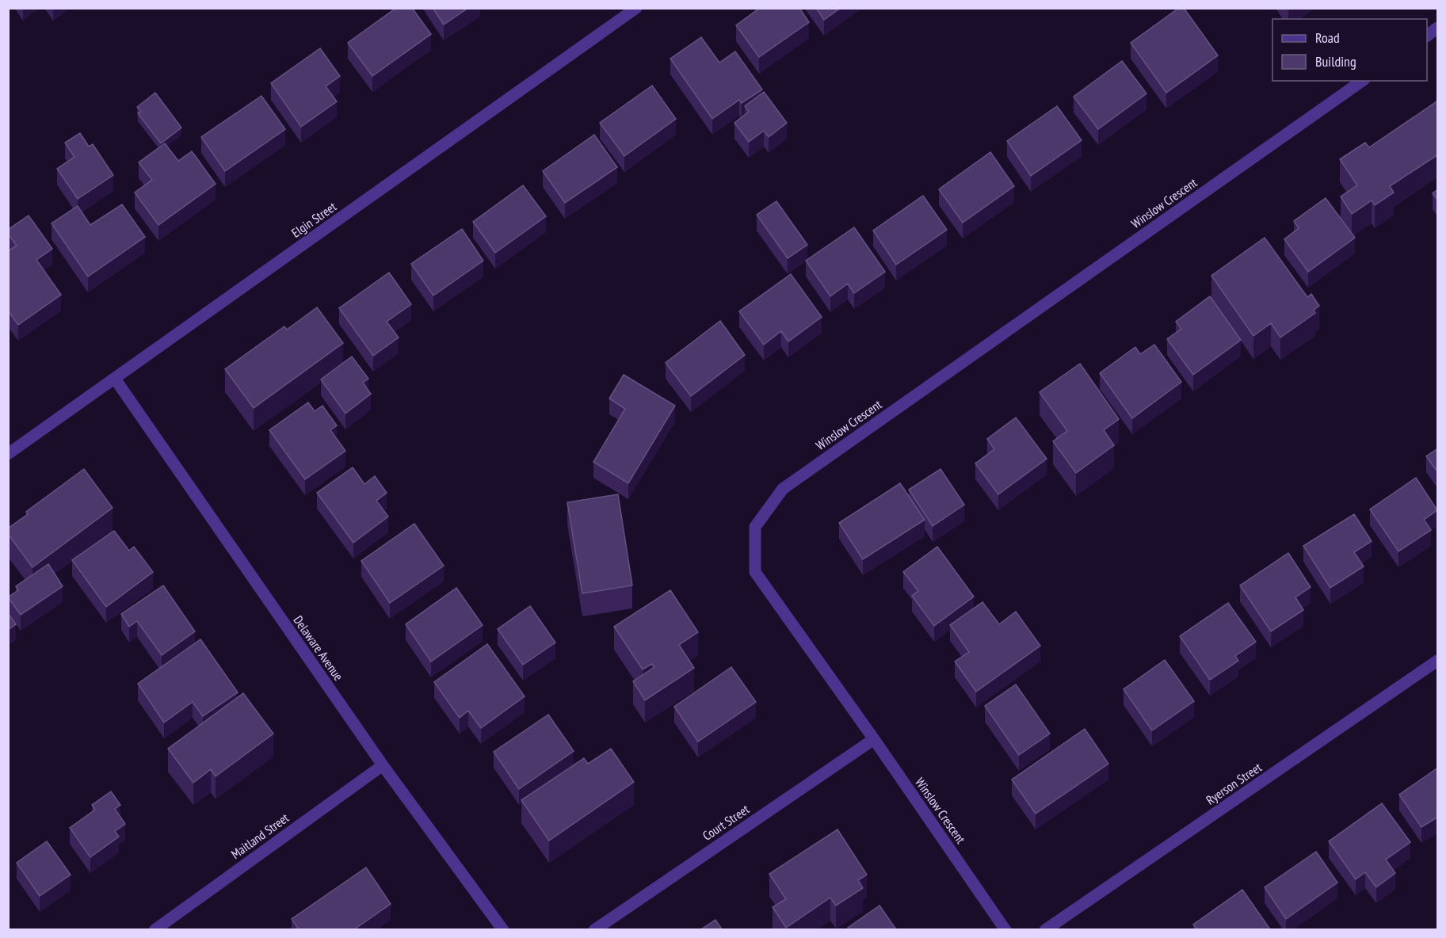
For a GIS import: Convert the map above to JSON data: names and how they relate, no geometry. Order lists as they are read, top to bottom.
{
  "streets": {
    "street": [
      "Winslow Crescent",
      "Elgin Street",
      "Delaware Avenue",
      "Ryerson Street",
      "Court Street",
      "Maitland Street"
    ]
  },
  "crossings": [
    ["Winslow Crescent", "Court Street"],
    ["Elgin Street", "Delaware Avenue"],
    ["Delaware Avenue", "Maitland Street"]
  ],
  "legend": ["Road", "Building"]
}
